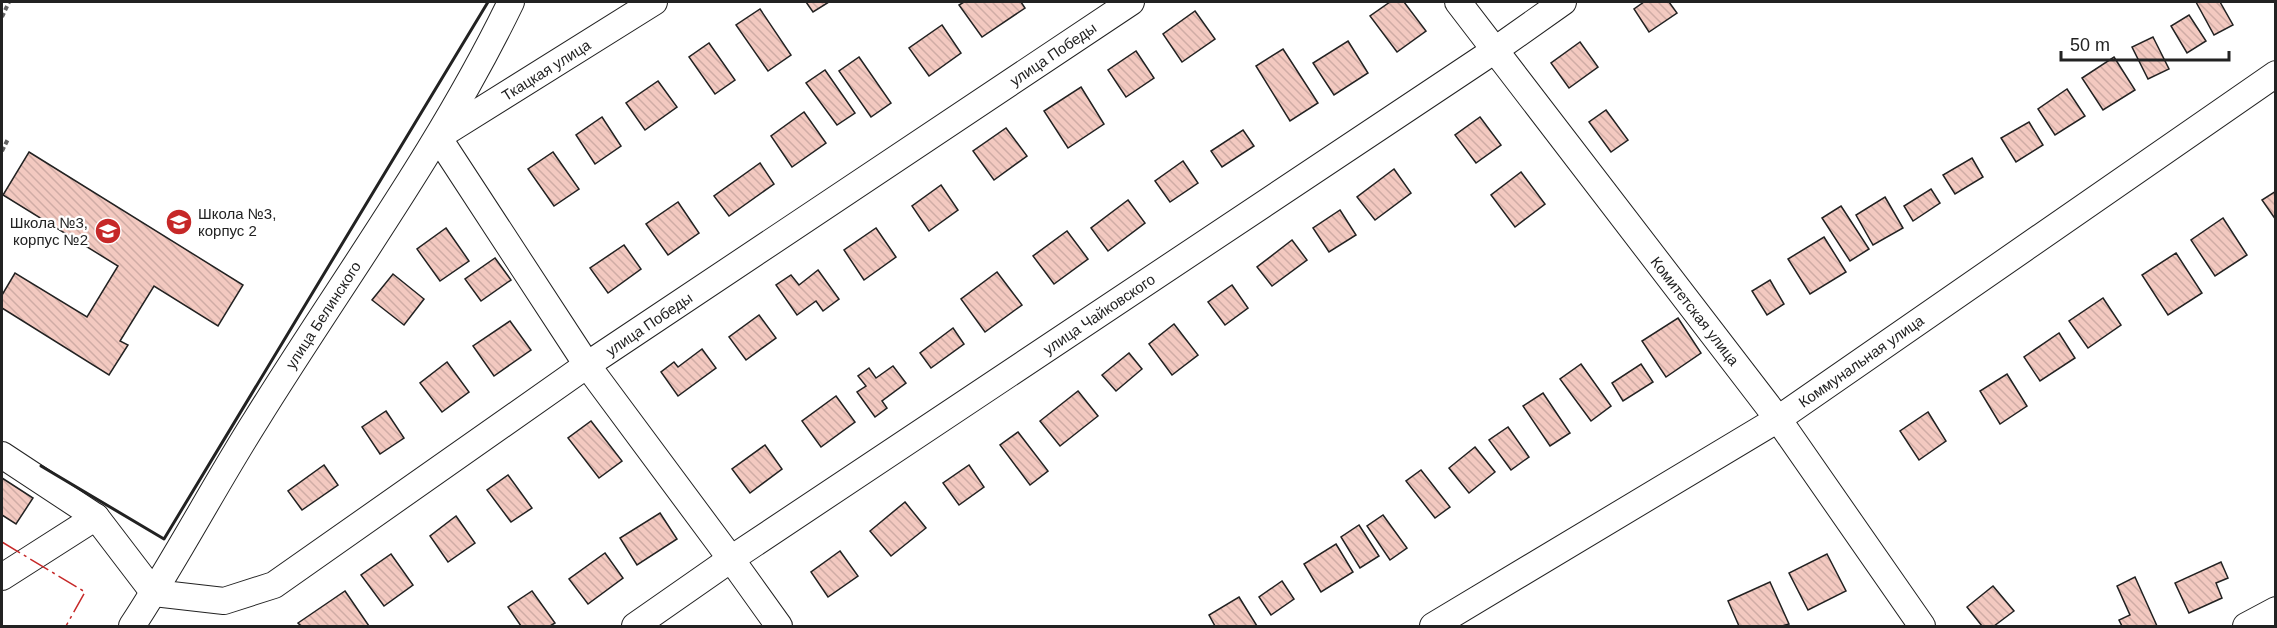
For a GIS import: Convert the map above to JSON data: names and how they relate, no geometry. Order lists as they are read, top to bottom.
{
  "streets": {
    "street": [
      "улица Победы",
      "Ткацкая улица",
      "Комитетская улица",
      "улица Чайковского",
      "улица Белинского",
      "Коммунальная улица"
    ]
  },
  "crossings": [
    ["улица Победы", "улица Белинского"],
    ["Ткацкая улица", "улица Белинского"],
    ["Комитетская улица", "улица Чайковского"],
    ["Комитетская улица", "Коммунальная улица"]
  ],
  "places": {
    "school or university": ["Школа №3, корпус 2", "Школа №3, корпус №2"]
  },
  "scale_bar": "50 m"
}
